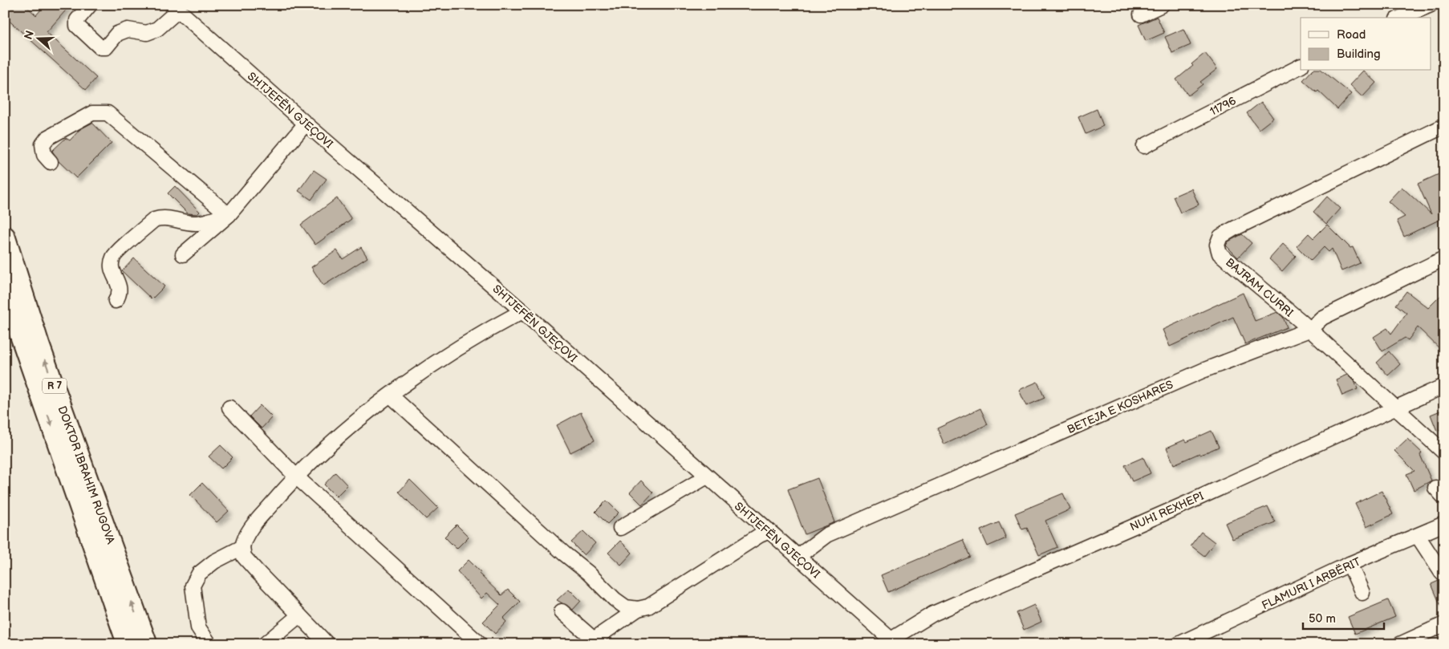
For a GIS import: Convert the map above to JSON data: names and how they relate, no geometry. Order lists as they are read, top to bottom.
{
  "streets": {
    "highway": ["R 7", "DOKTOR IBRAHIM RUGOVA"],
    "street": [
      "11796",
      "SHTJEFËN GJEÇOVI",
      "BAJRAM CURRI",
      "BETEJA E KOSHARES",
      "NUHI REXHEPI",
      "FLAMURI I ARBËRIT"
    ]
  },
  "crossings": [
    ["SHTJEFËN GJEÇOVI", "BETEJA E KOSHARES"],
    ["SHTJEFËN GJEÇOVI", "NUHI REXHEPI"],
    ["BAJRAM CURRI", "BETEJA E KOSHARES"],
    ["BAJRAM CURRI", "NUHI REXHEPI"]
  ],
  "legend": ["Road", "Building"],
  "scale_bar": "50 m",
  "north": "left"
}
